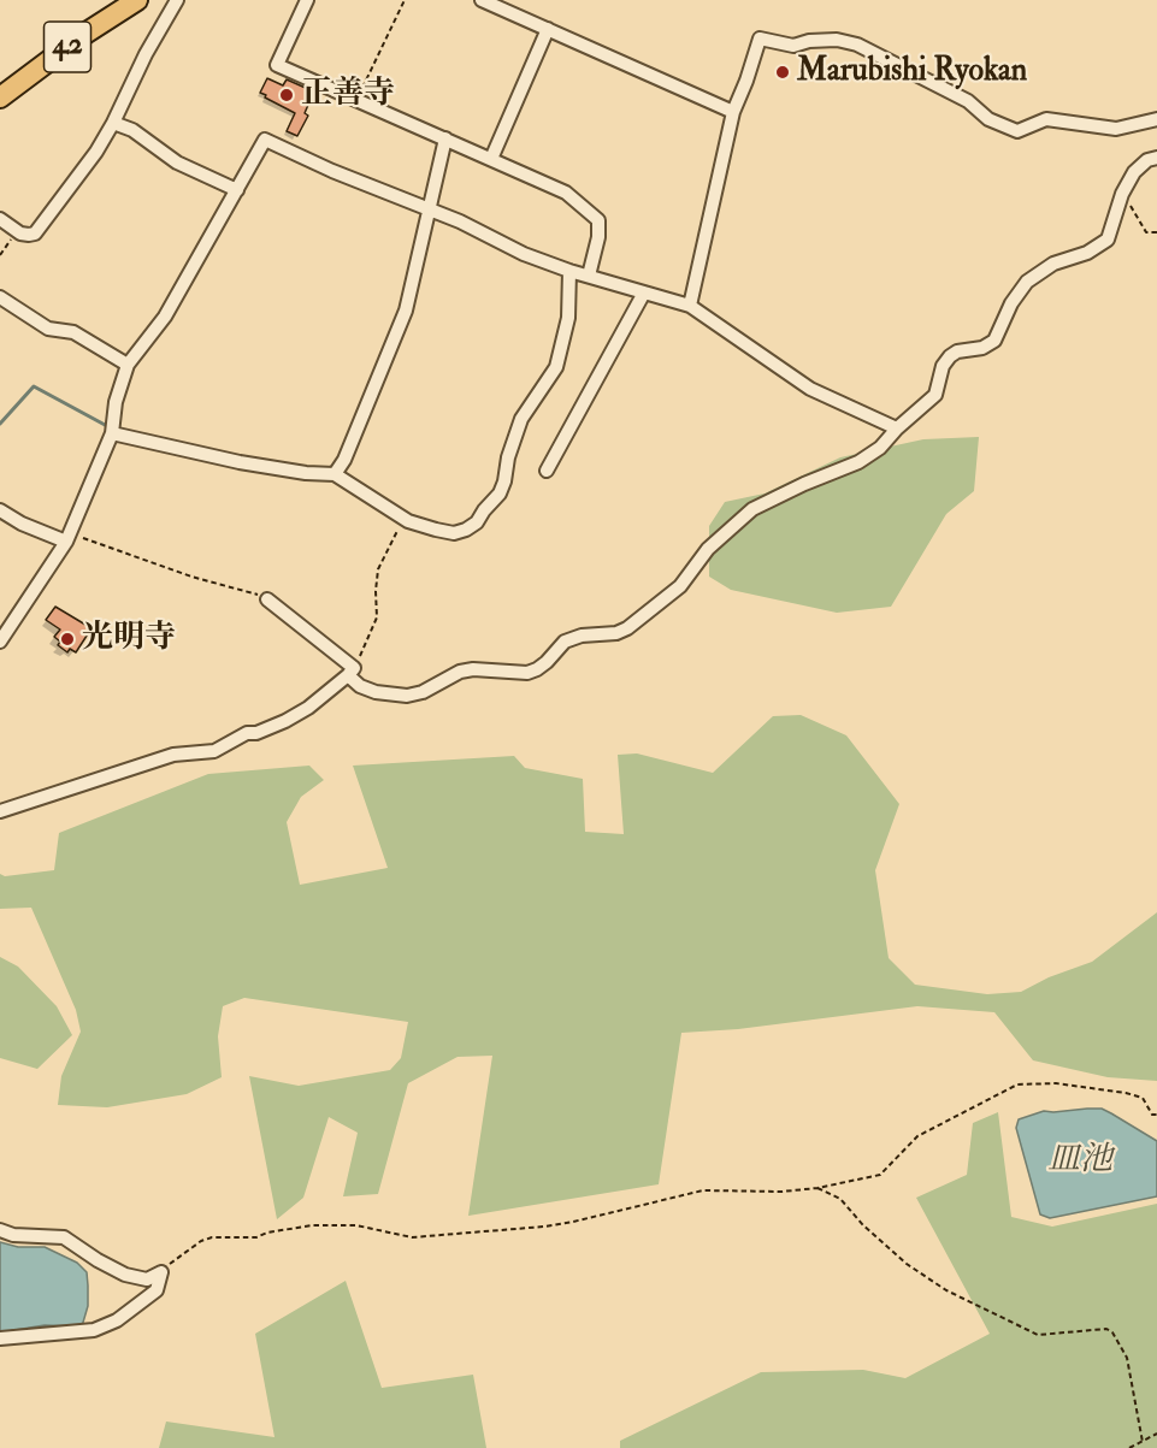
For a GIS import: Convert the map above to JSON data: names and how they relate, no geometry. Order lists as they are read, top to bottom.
{
  "streets": {
    "highway": ["42"]
  },
  "water": ["皿池"],
  "places": ["Marubishi Ryokan", "正善寺", "光明寺"]
}
